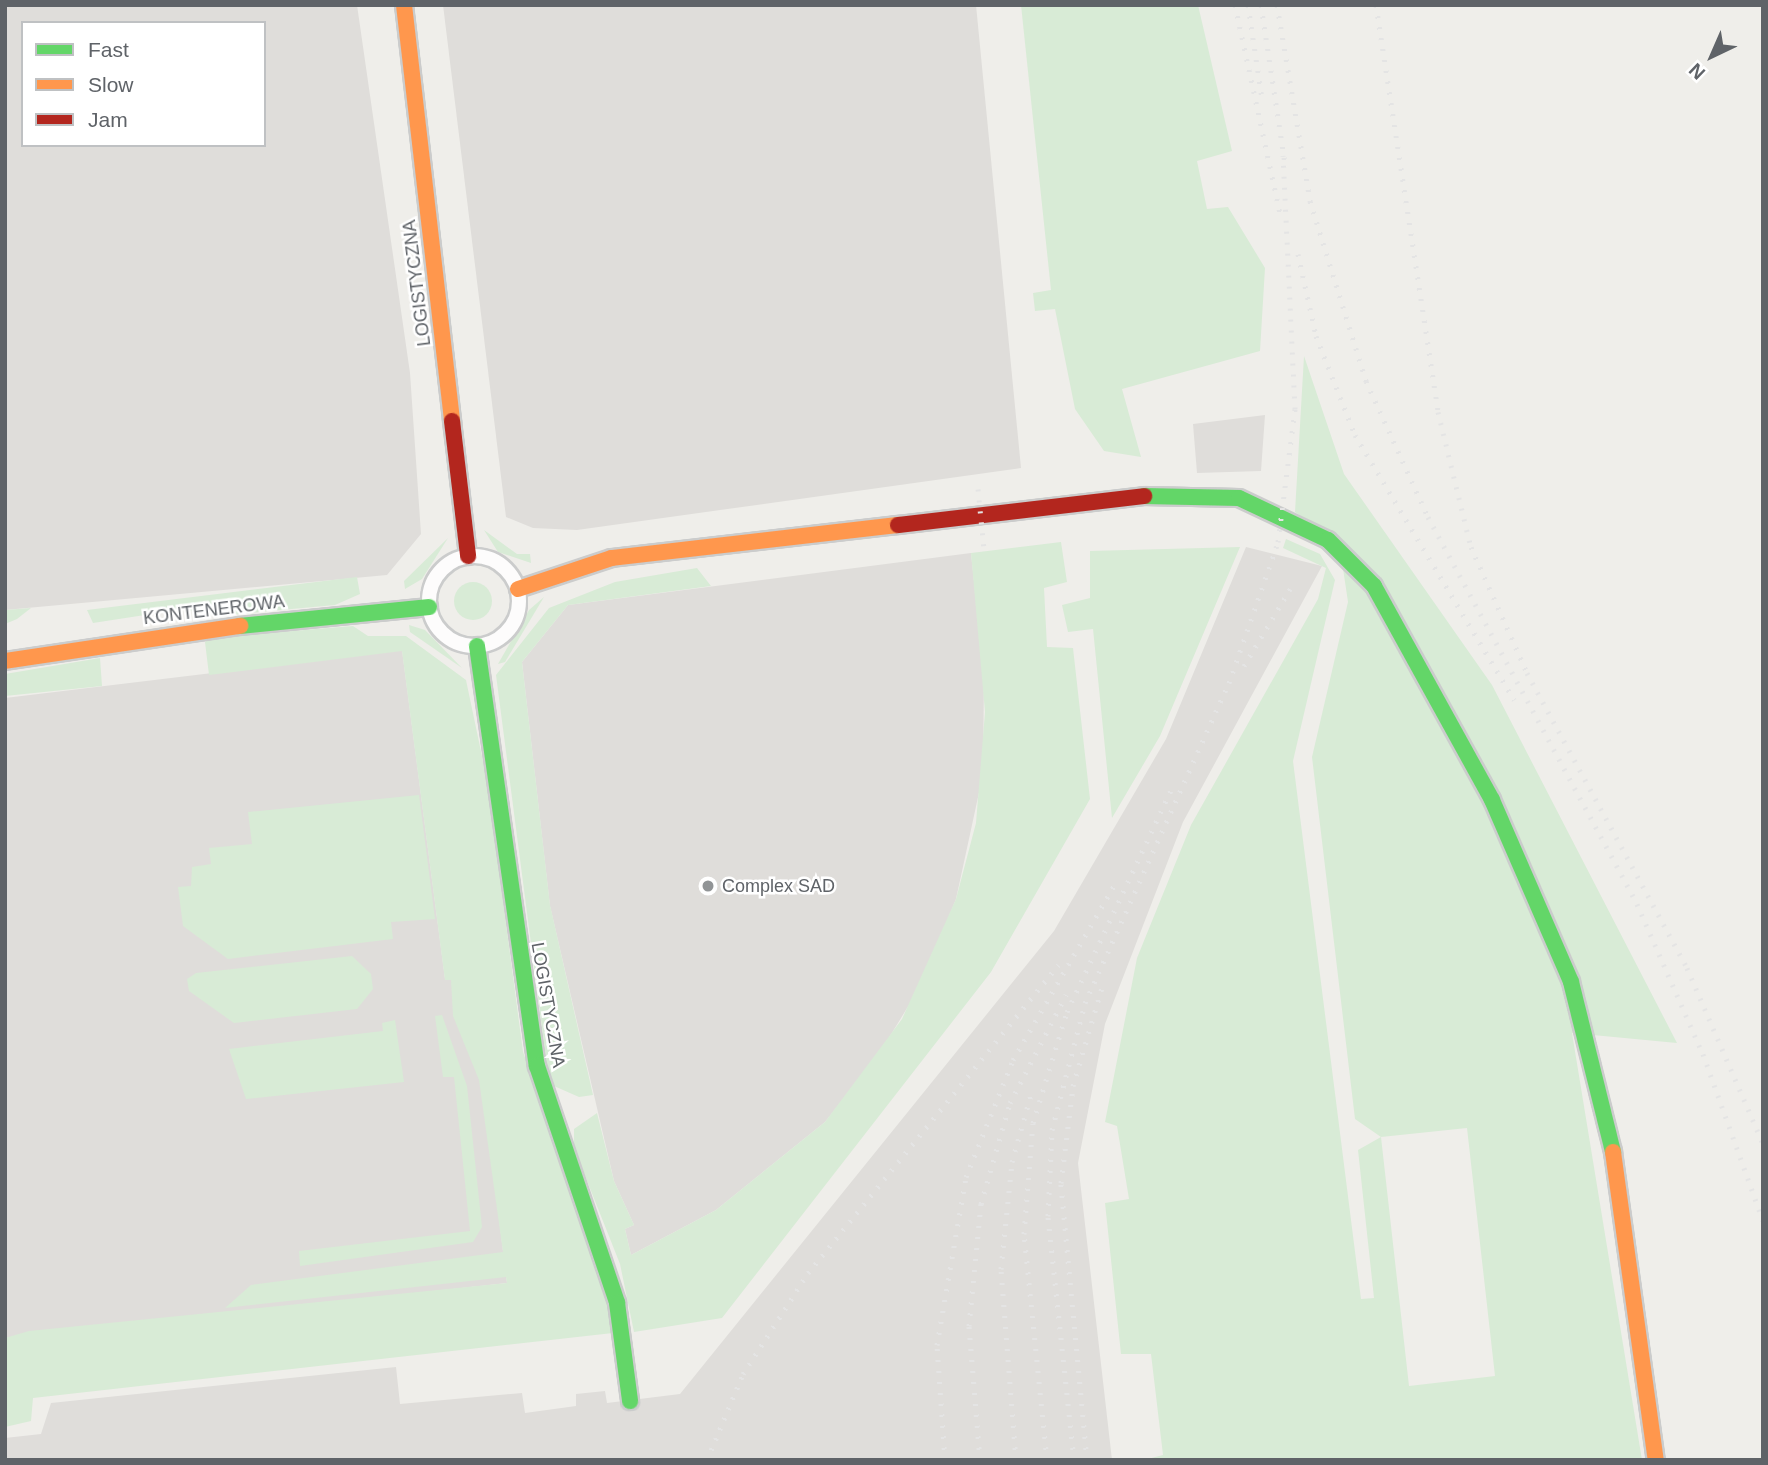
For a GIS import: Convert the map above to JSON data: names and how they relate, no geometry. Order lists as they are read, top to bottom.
{
  "streets": {
    "street": ["LOGISTYCZNA", "KONTENEROWA"]
  },
  "crossings": [
    ["LOGISTYCZNA", "KONTENEROWA"]
  ],
  "places": ["Complex SAD"],
  "legend": ["Fast", "Slow", "Jam"],
  "north": "bottom left"
}
